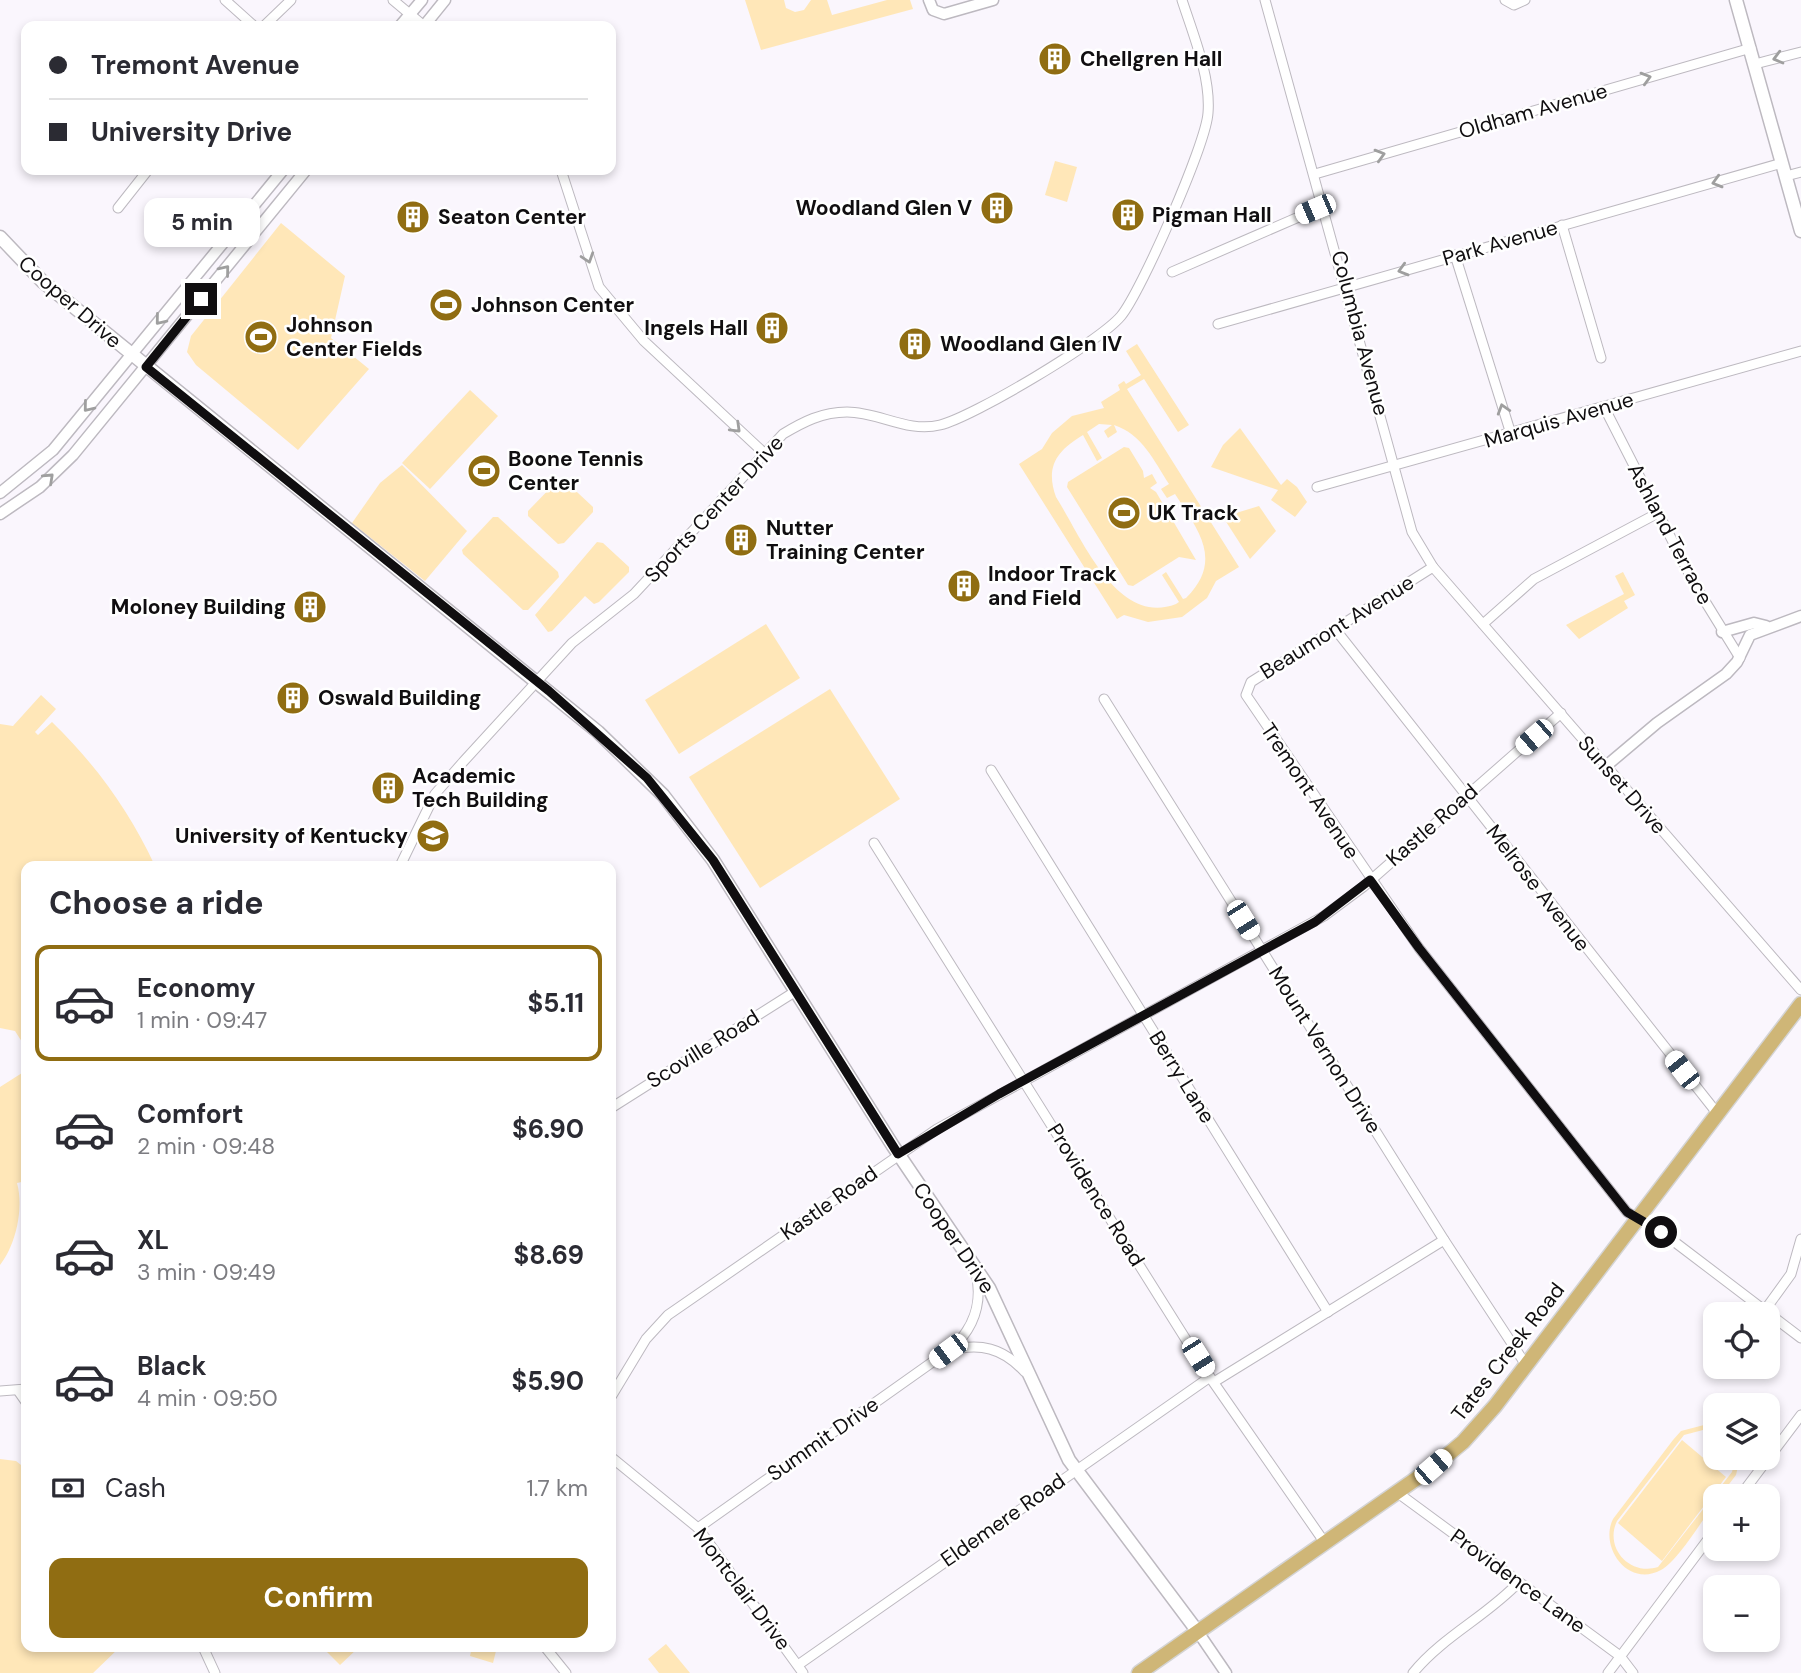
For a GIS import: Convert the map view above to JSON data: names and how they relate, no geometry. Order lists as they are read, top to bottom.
{
  "streets": {
    "main road": ["Cooper Drive", "Tates Creek Road"],
    "street": [
      "Oldham Avenue",
      "Park Avenue",
      "Columbia Avenue",
      "Marquis Avenue",
      "Sports Center Drive",
      "Ashland Terrace",
      "Beaumont Avenue",
      "Sunset Drive",
      "Tremont Avenue",
      "Kastle Road",
      "Melrose Avenue",
      "Scoville Road",
      "Mount Vernon Drive",
      "Berry Lane",
      "Providence Road",
      "Summit Drive",
      "Eldemere Road",
      "Providence Lane",
      "Montclair Drive"
    ]
  },
  "crossings": [
    ["Oldham Avenue", "Columbia Avenue"],
    ["Park Avenue", "Columbia Avenue"],
    ["Cooper Drive", "Sports Center Drive"],
    ["Cooper Drive", "Kastle Road"],
    ["Cooper Drive", "Scoville Road"],
    ["Cooper Drive", "Tates Creek Road"],
    ["Cooper Drive", "Summit Drive"],
    ["Cooper Drive", "Eldemere Road"],
    ["Columbia Avenue", "Marquis Avenue"],
    ["Columbia Avenue", "Sunset Drive"],
    ["Marquis Avenue", "Ashland Terrace"],
    ["Marquis Avenue", "Sunset Drive"],
    ["Beaumont Avenue", "Sunset Drive"],
    ["Beaumont Avenue", "Tremont Avenue"],
    ["Beaumont Avenue", "Melrose Avenue"],
    ["Sunset Drive", "Kastle Road"],
    ["Tremont Avenue", "Kastle Road"],
    ["Tremont Avenue", "Tates Creek Road"],
    ["Kastle Road", "Melrose Avenue"],
    ["Kastle Road", "Mount Vernon Drive"],
    ["Kastle Road", "Berry Lane"],
    ["Kastle Road", "Providence Road"],
    ["Melrose Avenue", "Tates Creek Road"],
    ["Mount Vernon Drive", "Tates Creek Road"],
    ["Mount Vernon Drive", "Eldemere Road"],
    ["Berry Lane", "Eldemere Road"],
    ["Providence Road", "Tates Creek Road"],
    ["Providence Road", "Eldemere Road"],
    ["Tates Creek Road", "Providence Lane"],
    ["Summit Drive", "Montclair Drive"],
    ["Eldemere Road", "Montclair Drive"]
  ],
  "one_way": ["Oldham Avenue", "Park Avenue"],
  "places": {
    "building": [
      "Chellgren Hall",
      "Woodland Glen V",
      "Pigman Hall",
      "Seaton Center",
      "Ingels Hall",
      "Woodland Glen IV",
      "Nutter Training Center",
      "Indoor Track and Field",
      "Moloney Building",
      "Oswald Building",
      "Academic Tech Building"
    ],
    "sports": [
      "Johnson Center",
      "Johnson Center Fields",
      "Boone Tennis Center",
      "UK Track"
    ],
    "school or university": ["University of Kentucky"]
  },
  "page": {
    "banner": ["Tremont Avenue", "University Drive"],
    "bubble": "5 min",
    "heading": "Choose a ride",
    "list": [
      {
        "name": "Economy",
        "note": "1 min · 09:47",
        "value": "$5.11"
      },
      {
        "name": "Comfort",
        "note": "2 min · 09:48",
        "value": "$6.90"
      },
      {
        "name": "XL",
        "note": "3 min · 09:49",
        "value": "$8.69"
      },
      {
        "name": "Black",
        "note": "4 min · 09:50",
        "value": "$5.90"
      }
    ],
    "map_buttons": ["+", "−"],
    "pay": ["Cash", "1.7 km"],
    "buttons": "Confirm"
  }
}
